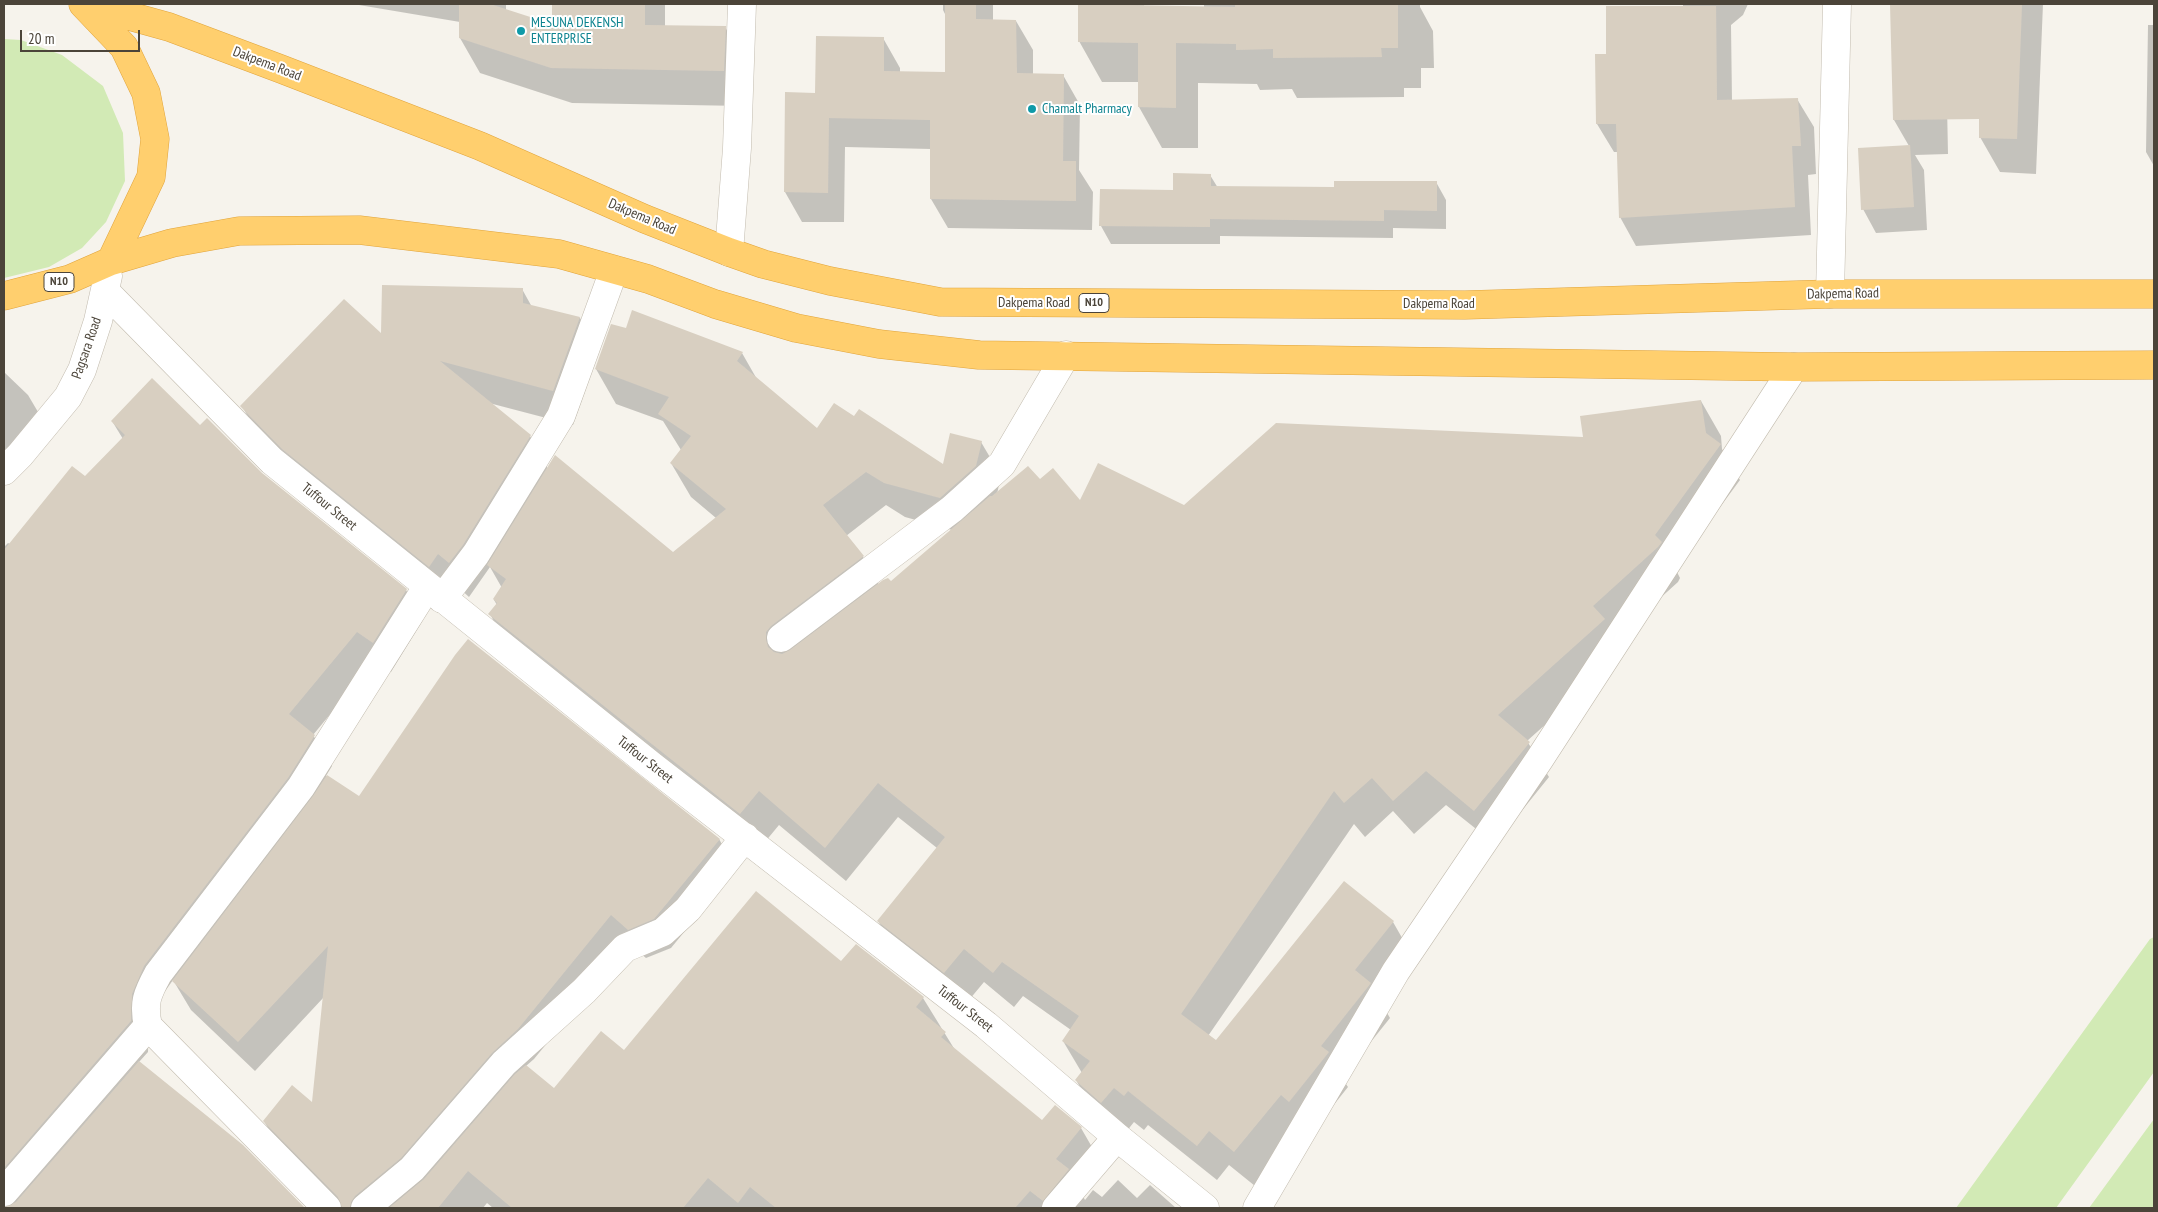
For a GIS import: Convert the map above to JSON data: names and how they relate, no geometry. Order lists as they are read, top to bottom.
{
  "streets": {
    "highway": ["Dakpema Road", "N10"],
    "street": ["Pagsara Road", "Tuffour Street"]
  },
  "crossings": [
    ["N10", "Pagsara Road"],
    ["Pagsara Road", "Tuffour Street"]
  ],
  "places": ["MESUNA DEKENSH ENTERPRISE", "Chamalt Pharmacy"],
  "scale_bar": "20 m"
}
